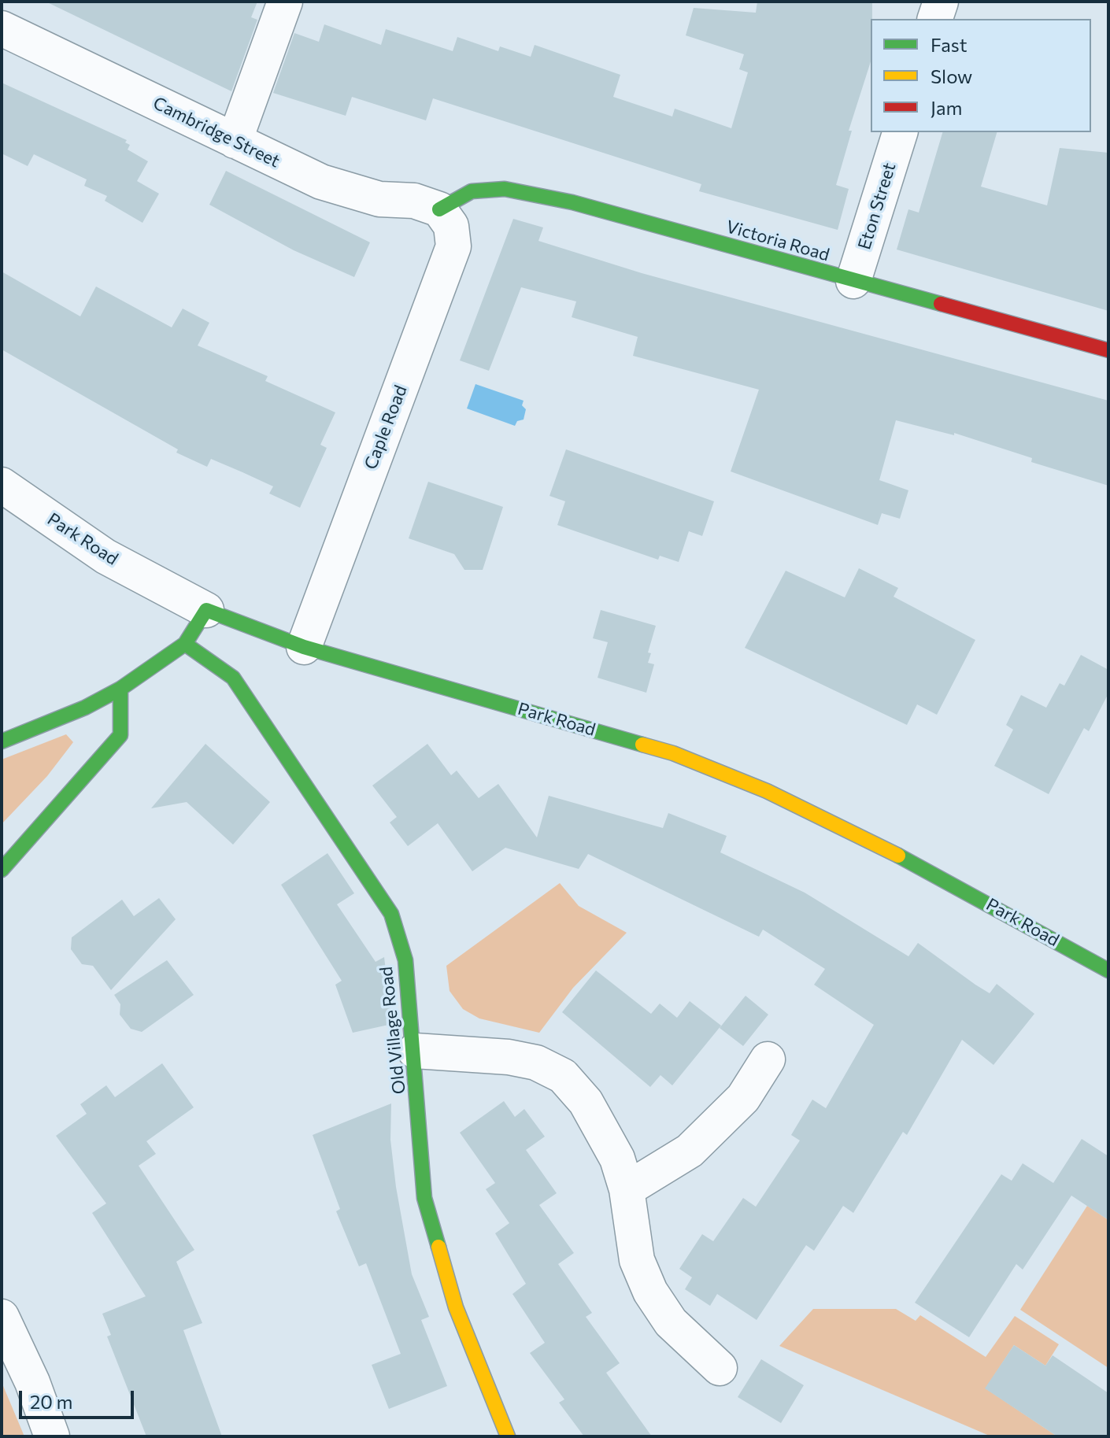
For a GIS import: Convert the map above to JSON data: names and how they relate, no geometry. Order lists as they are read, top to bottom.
{
  "streets": {
    "street": [
      "Cambridge Street",
      "Eton Street",
      "Victoria Road",
      "Caple Road",
      "Park Road",
      "Old Village Road"
    ]
  },
  "crossings": [
    ["Cambridge Street", "Victoria Road"],
    ["Cambridge Street", "Caple Road"],
    ["Eton Street", "Victoria Road"],
    ["Victoria Road", "Caple Road"],
    ["Caple Road", "Park Road"]
  ],
  "legend": ["Fast", "Slow", "Jam"],
  "scale_bar": "20 m"
}
